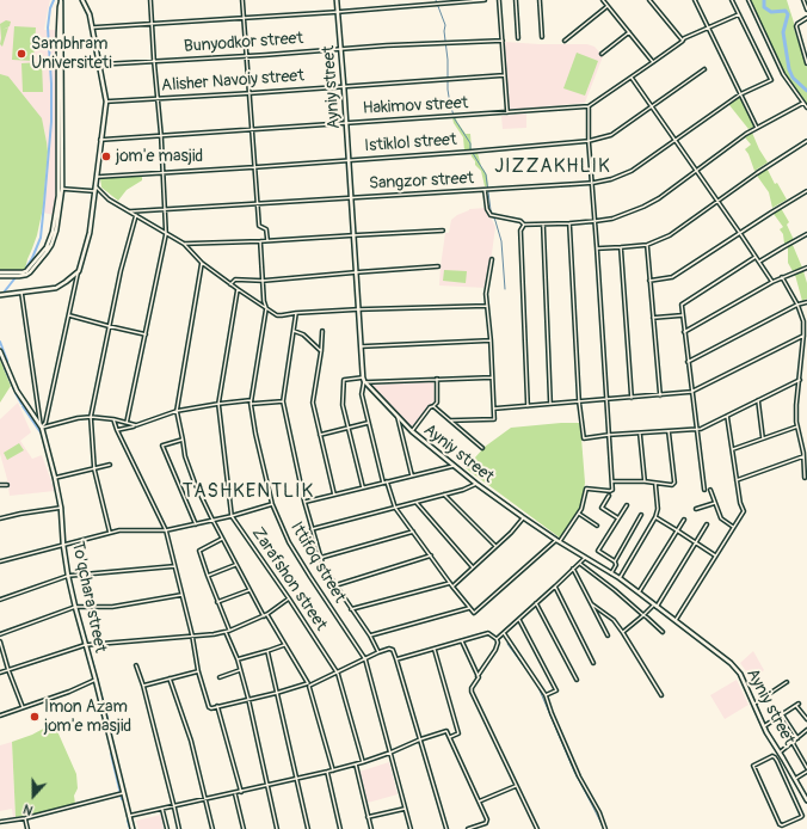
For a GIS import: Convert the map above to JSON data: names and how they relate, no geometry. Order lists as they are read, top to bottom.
{
  "streets": {
    "street": [
      "Bunyodkor street",
      "Alisher Navoiy street",
      "Ayniy street",
      "Hakimov street",
      "Istiklol street",
      "Sangzor street",
      "Ittifoq street",
      "Zarafshon street",
      "To'qchara street"
    ]
  },
  "crossings": [
    ["Bunyodkor street", "Ayniy street"],
    ["Alisher Navoiy street", "Ayniy street"],
    ["Ayniy street", "Hakimov street"],
    ["Ayniy street", "Istiklol street"],
    ["Ayniy street", "Sangzor street"],
    ["Hakimov street", "Sangzor street"]
  ],
  "districts": ["JIZZAKHLIK", "TASHKENTLIK"],
  "places": ["Sambhram Universiteti", "jom'e masjid", "Imon Azam jom'e masjid"],
  "north": "bottom"
}
